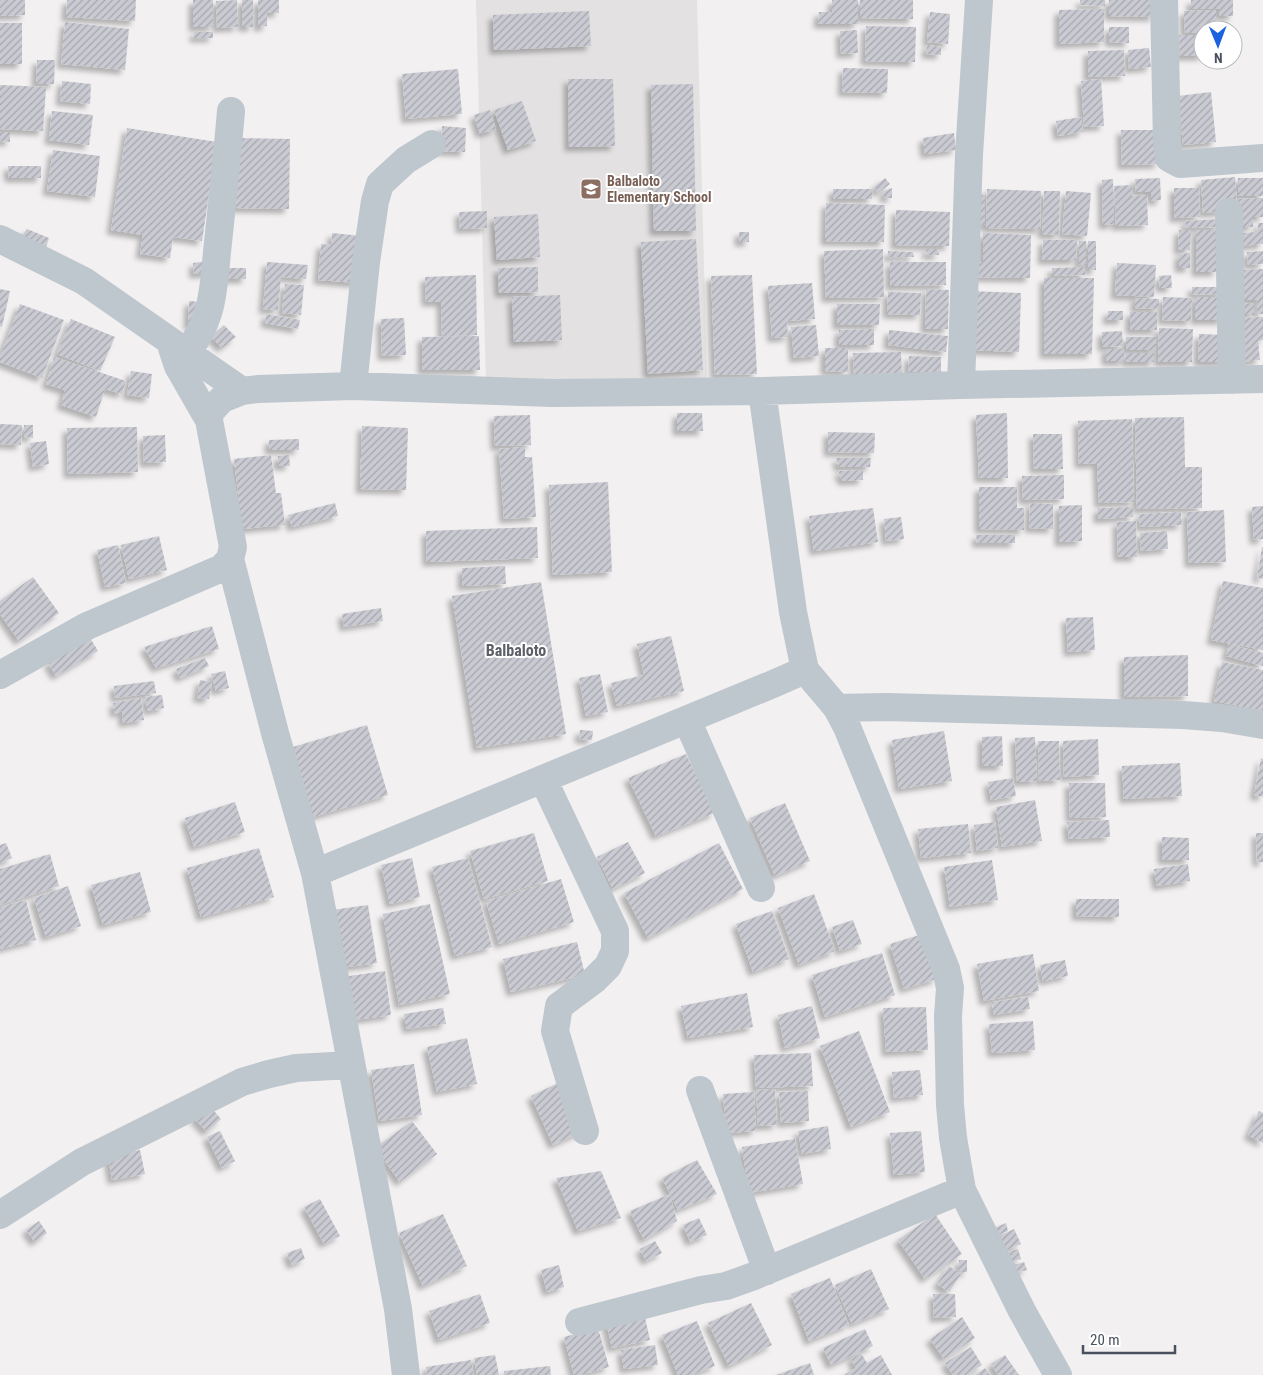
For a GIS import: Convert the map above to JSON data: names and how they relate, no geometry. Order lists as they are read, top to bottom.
{
  "districts": ["Balbaloto"],
  "places": {
    "school or university": ["Balbaloto Elementary School"]
  },
  "scale_bar": "20 m",
  "north": "bottom"
}
